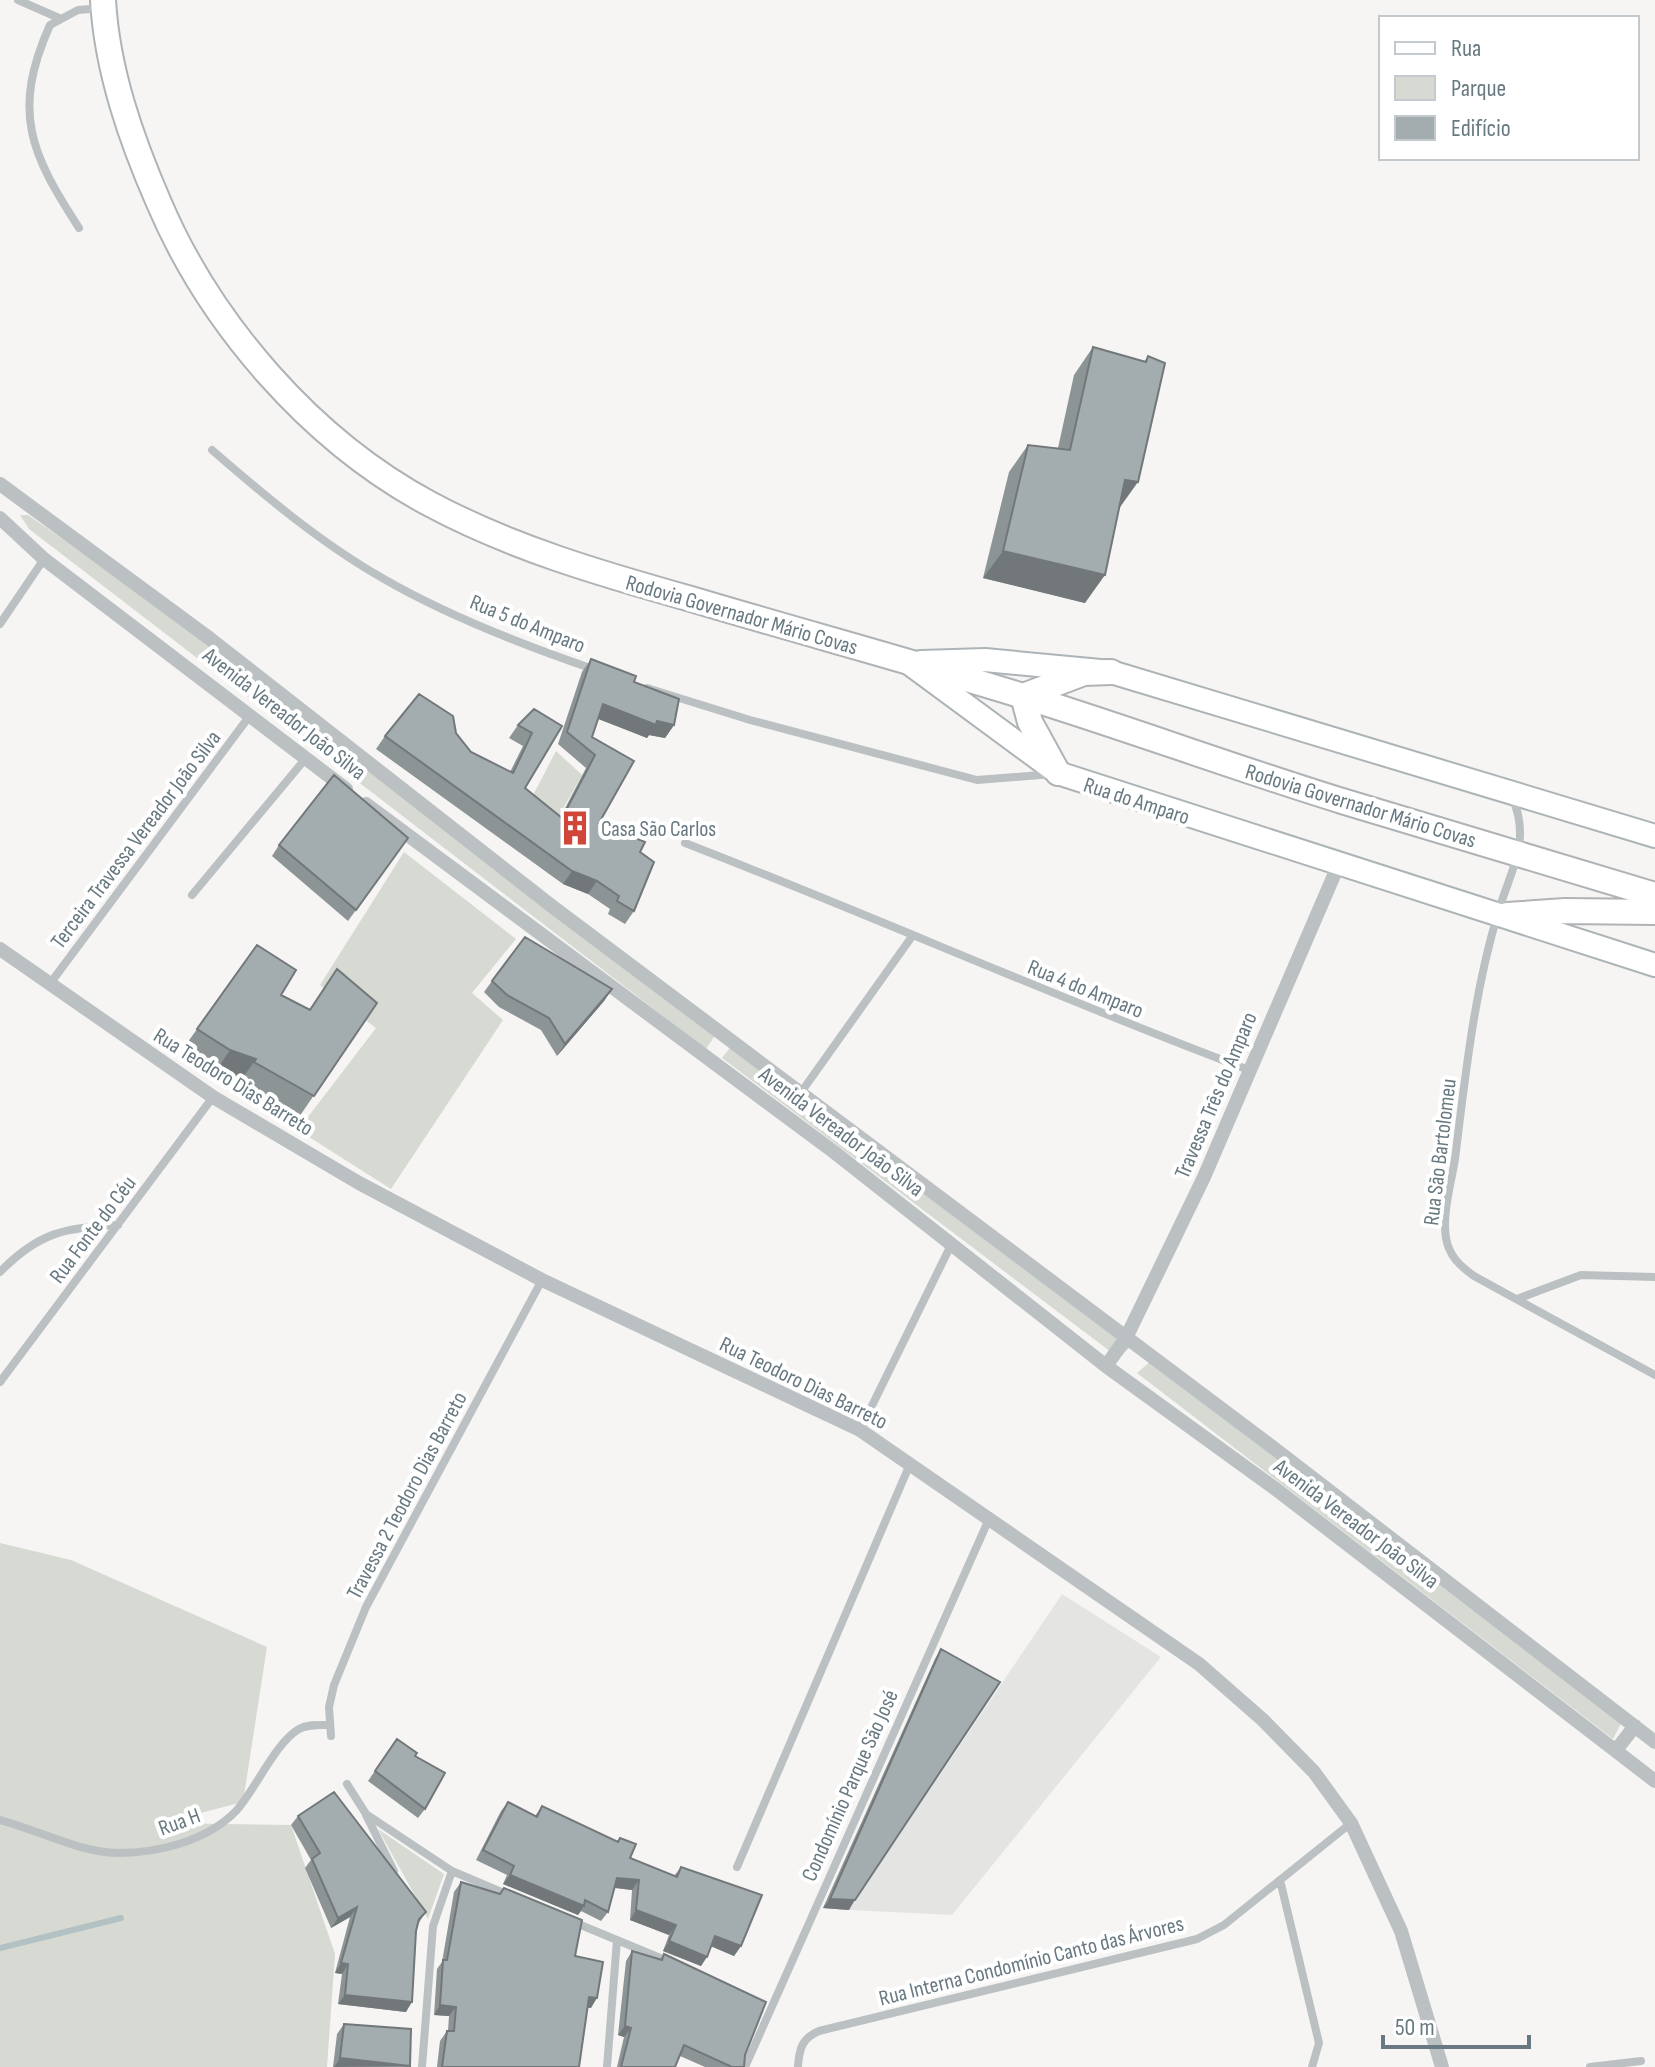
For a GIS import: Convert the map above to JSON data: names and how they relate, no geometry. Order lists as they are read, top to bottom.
{
  "streets": {
    "highway": ["Rodovia Governador Mário Covas"],
    "main road": ["Rua do Amparo"],
    "street": [
      "Rua 5 do Amparo",
      "Avenida Vereador João Silva",
      "Terceira Travessa Vereador João Silva",
      "Rua 4 do Amparo",
      "Rua Teodoro Dias Barreto",
      "Travessa Três do Amparo",
      "Rua São Bartolomeu",
      "Rua Fonte do Céu",
      "Travessa 2 Teodoro Dias Barreto",
      "Condomínio Parque São José",
      "Rua H",
      "Rua Interna Condomínio Canto das Árvores"
    ]
  },
  "crossings": [
    ["Rodovia Governador Mário Covas", "Rua do Amparo"],
    ["Rodovia Governador Mário Covas", "Rua São Bartolomeu"],
    ["Avenida Vereador João Silva", "Terceira Travessa Vereador João Silva"],
    ["Avenida Vereador João Silva", "Travessa Três do Amparo"],
    ["Rua do Amparo", "Travessa Três do Amparo"],
    ["Rua do Amparo", "Rua São Bartolomeu"],
    ["Terceira Travessa Vereador João Silva", "Rua Teodoro Dias Barreto"],
    ["Rua 4 do Amparo", "Travessa Três do Amparo"],
    ["Rua Teodoro Dias Barreto", "Rua Fonte do Céu"],
    ["Rua Teodoro Dias Barreto", "Travessa 2 Teodoro Dias Barreto"],
    ["Rua Teodoro Dias Barreto", "Condomínio Parque São José"],
    ["Rua Teodoro Dias Barreto", "Rua Interna Condomínio Canto das Árvores"],
    ["Travessa 2 Teodoro Dias Barreto", "Rua H"]
  ],
  "places": {
    "building": ["Casa São Carlos"]
  },
  "legend": ["Rua", "Parque", "Edifício"],
  "scale_bar": "50 m"
}
